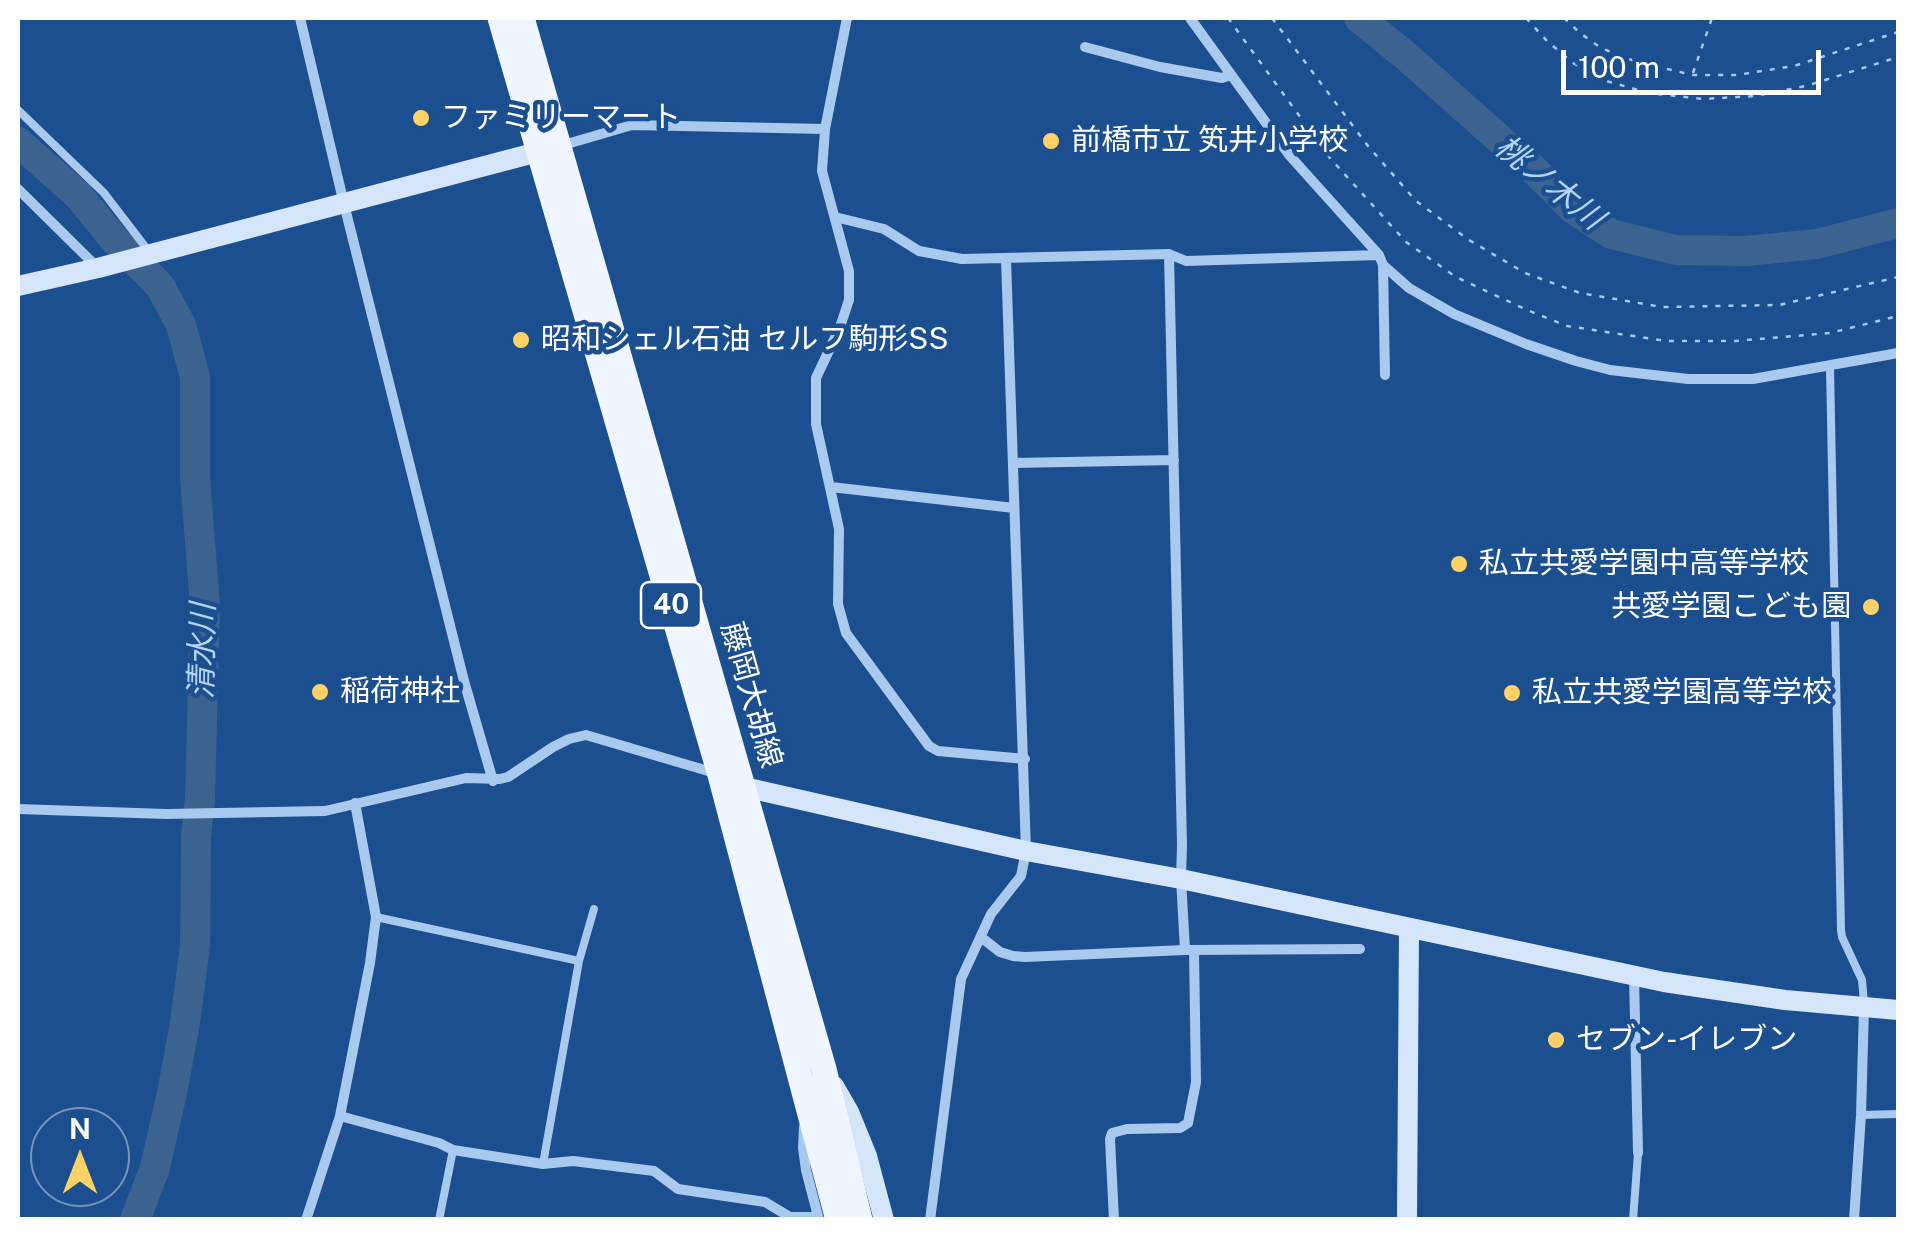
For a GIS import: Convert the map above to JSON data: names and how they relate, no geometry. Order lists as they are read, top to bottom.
{
  "streets": {
    "main road": ["40", "藤岡大胡線"]
  },
  "water": ["桃ノ木川", "清水川"],
  "places": [
    "ファミリーマート",
    "前橋市立 笂井小学校",
    "昭和シェル石油 セルフ駒形SS",
    "私立共愛学園中高等学校",
    "共愛学園こども園",
    "稲荷神社",
    "私立共愛学園高等学校",
    "セブン-イレブン"
  ],
  "scale_bar": "100 m",
  "north": "top"
}
